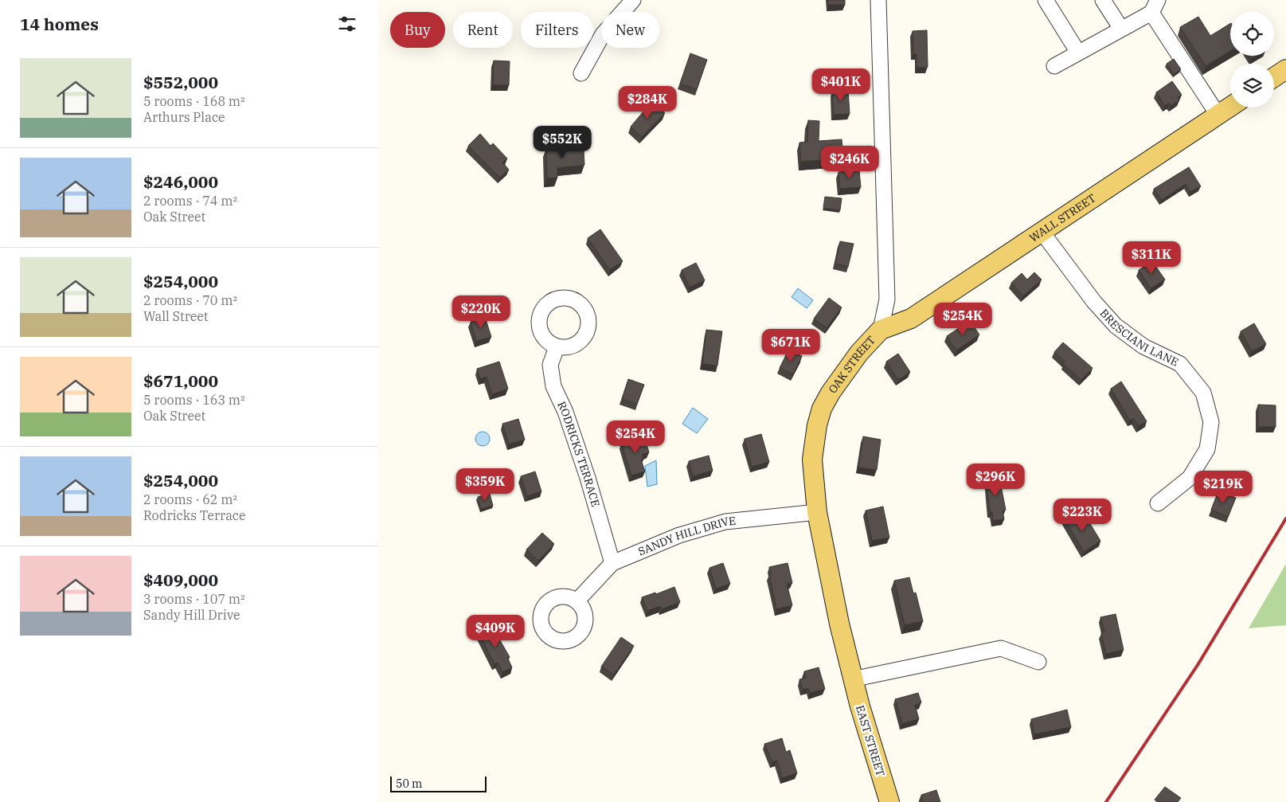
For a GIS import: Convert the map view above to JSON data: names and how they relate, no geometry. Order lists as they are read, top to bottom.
{
  "streets": {
    "main road": ["WALL STREET", "OAK STREET", "EAST STREET"],
    "street": ["BRESCIANI LANE", "RODRICKS TERRACE", "SANDY HILL DRIVE"]
  },
  "crossings": [
    ["WALL STREET", "BRESCIANI LANE"],
    ["WALL STREET", "OAK STREET"],
    ["OAK STREET", "SANDY HILL DRIVE"],
    ["OAK STREET", "EAST STREET"],
    ["RODRICKS TERRACE", "SANDY HILL DRIVE"]
  ],
  "scale_bar": "50 m",
  "page": {
    "heading": "14 homes",
    "chip": [
      "Buy",
      "Rent",
      "Filters",
      "New"
    ],
    "list": [
      {
        "name": "$552,000",
        "note": "5 rooms · 168 m² · Arthurs Place"
      },
      {
        "name": "$246,000",
        "note": "2 rooms · 74 m² · Oak Street"
      },
      {
        "name": "$254,000",
        "note": "2 rooms · 70 m² · Wall Street"
      },
      {
        "name": "$671,000",
        "note": "5 rooms · 163 m² · Oak Street"
      },
      {
        "name": "$254,000",
        "note": "2 rooms · 62 m² · Rodricks Terrace"
      },
      {
        "name": "$409,000",
        "note": "3 rooms · 107 m² · Sandy Hill Drive"
      }
    ],
    "price": [
      "$401K",
      "$284K",
      "$552K",
      "$246K",
      "$311K",
      "$220K",
      "$254K",
      "$671K",
      "$254K",
      "$296K",
      "$359K",
      "$219K",
      "$223K",
      "$409K"
    ],
    "scale": "50 m"
  }
}
